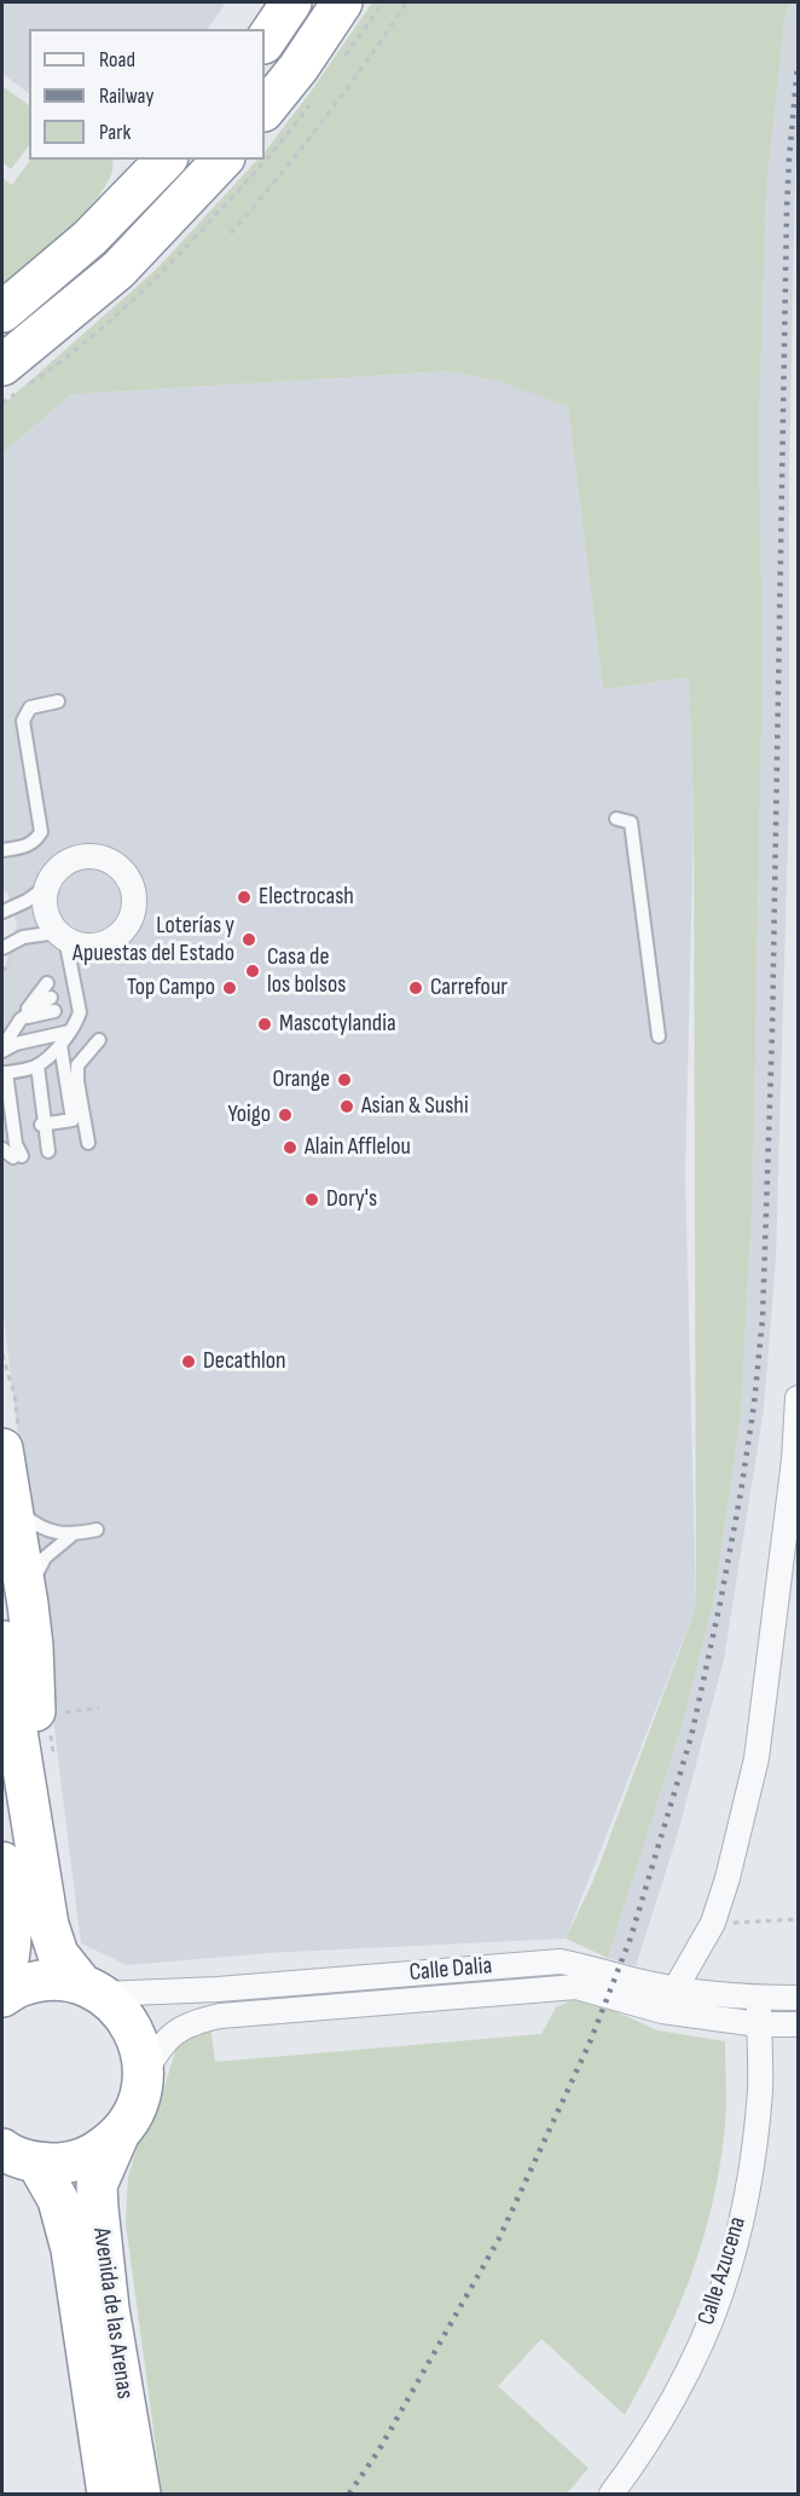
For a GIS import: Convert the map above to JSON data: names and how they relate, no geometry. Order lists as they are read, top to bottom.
{
  "streets": {
    "highway": ["Avenida de las Arenas"],
    "street": ["Calle Dalia", "Calle Azucena"]
  },
  "crossings": [
    ["Calle Dalia", "Calle Azucena"]
  ],
  "places": [
    "Electrocash",
    "Loterías y Apuestas del Estado",
    "Casa de los bolsos",
    "Top Campo",
    "Carrefour",
    "Mascotylandia",
    "Orange",
    "Asian & Sushi",
    "Yoigo",
    "Alain Afflelou",
    "Dory's",
    "Decathlon"
  ],
  "legend": ["Road", "Railway", "Park"]
}
